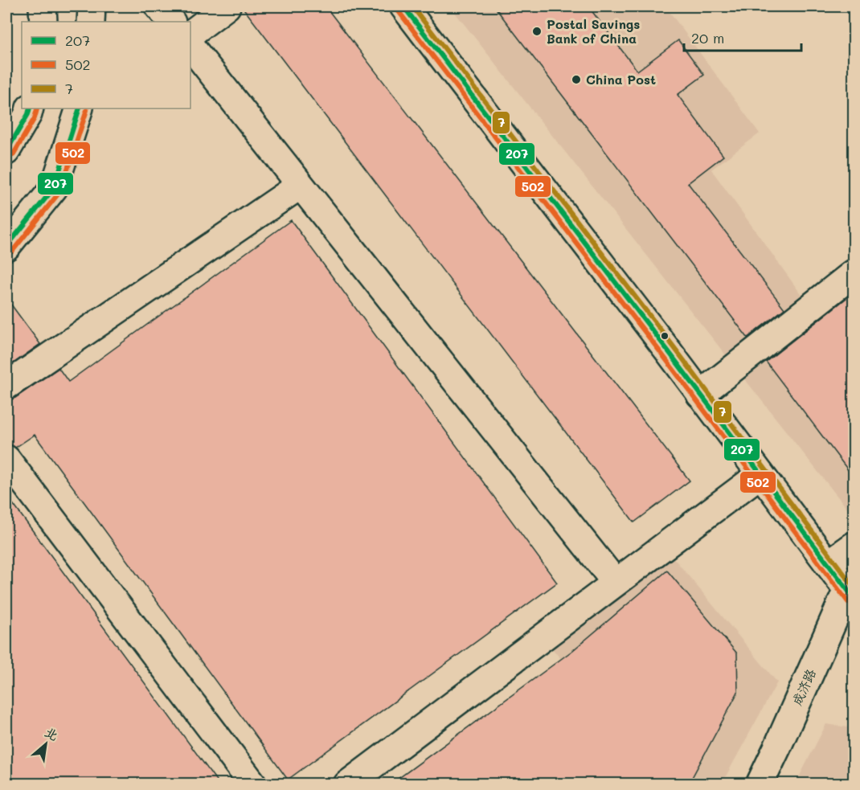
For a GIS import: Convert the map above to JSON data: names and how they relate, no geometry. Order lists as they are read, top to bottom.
{
  "streets": {
    "main road": ["成济路"]
  },
  "places": ["Postal Savings Bank of China", "China Post"],
  "lines": ["transit line 207", "transit line 7", "transit line 502"],
  "legend": ["207", "502", "7"],
  "scale_bar": "20 m",
  "north": "top right"
}
